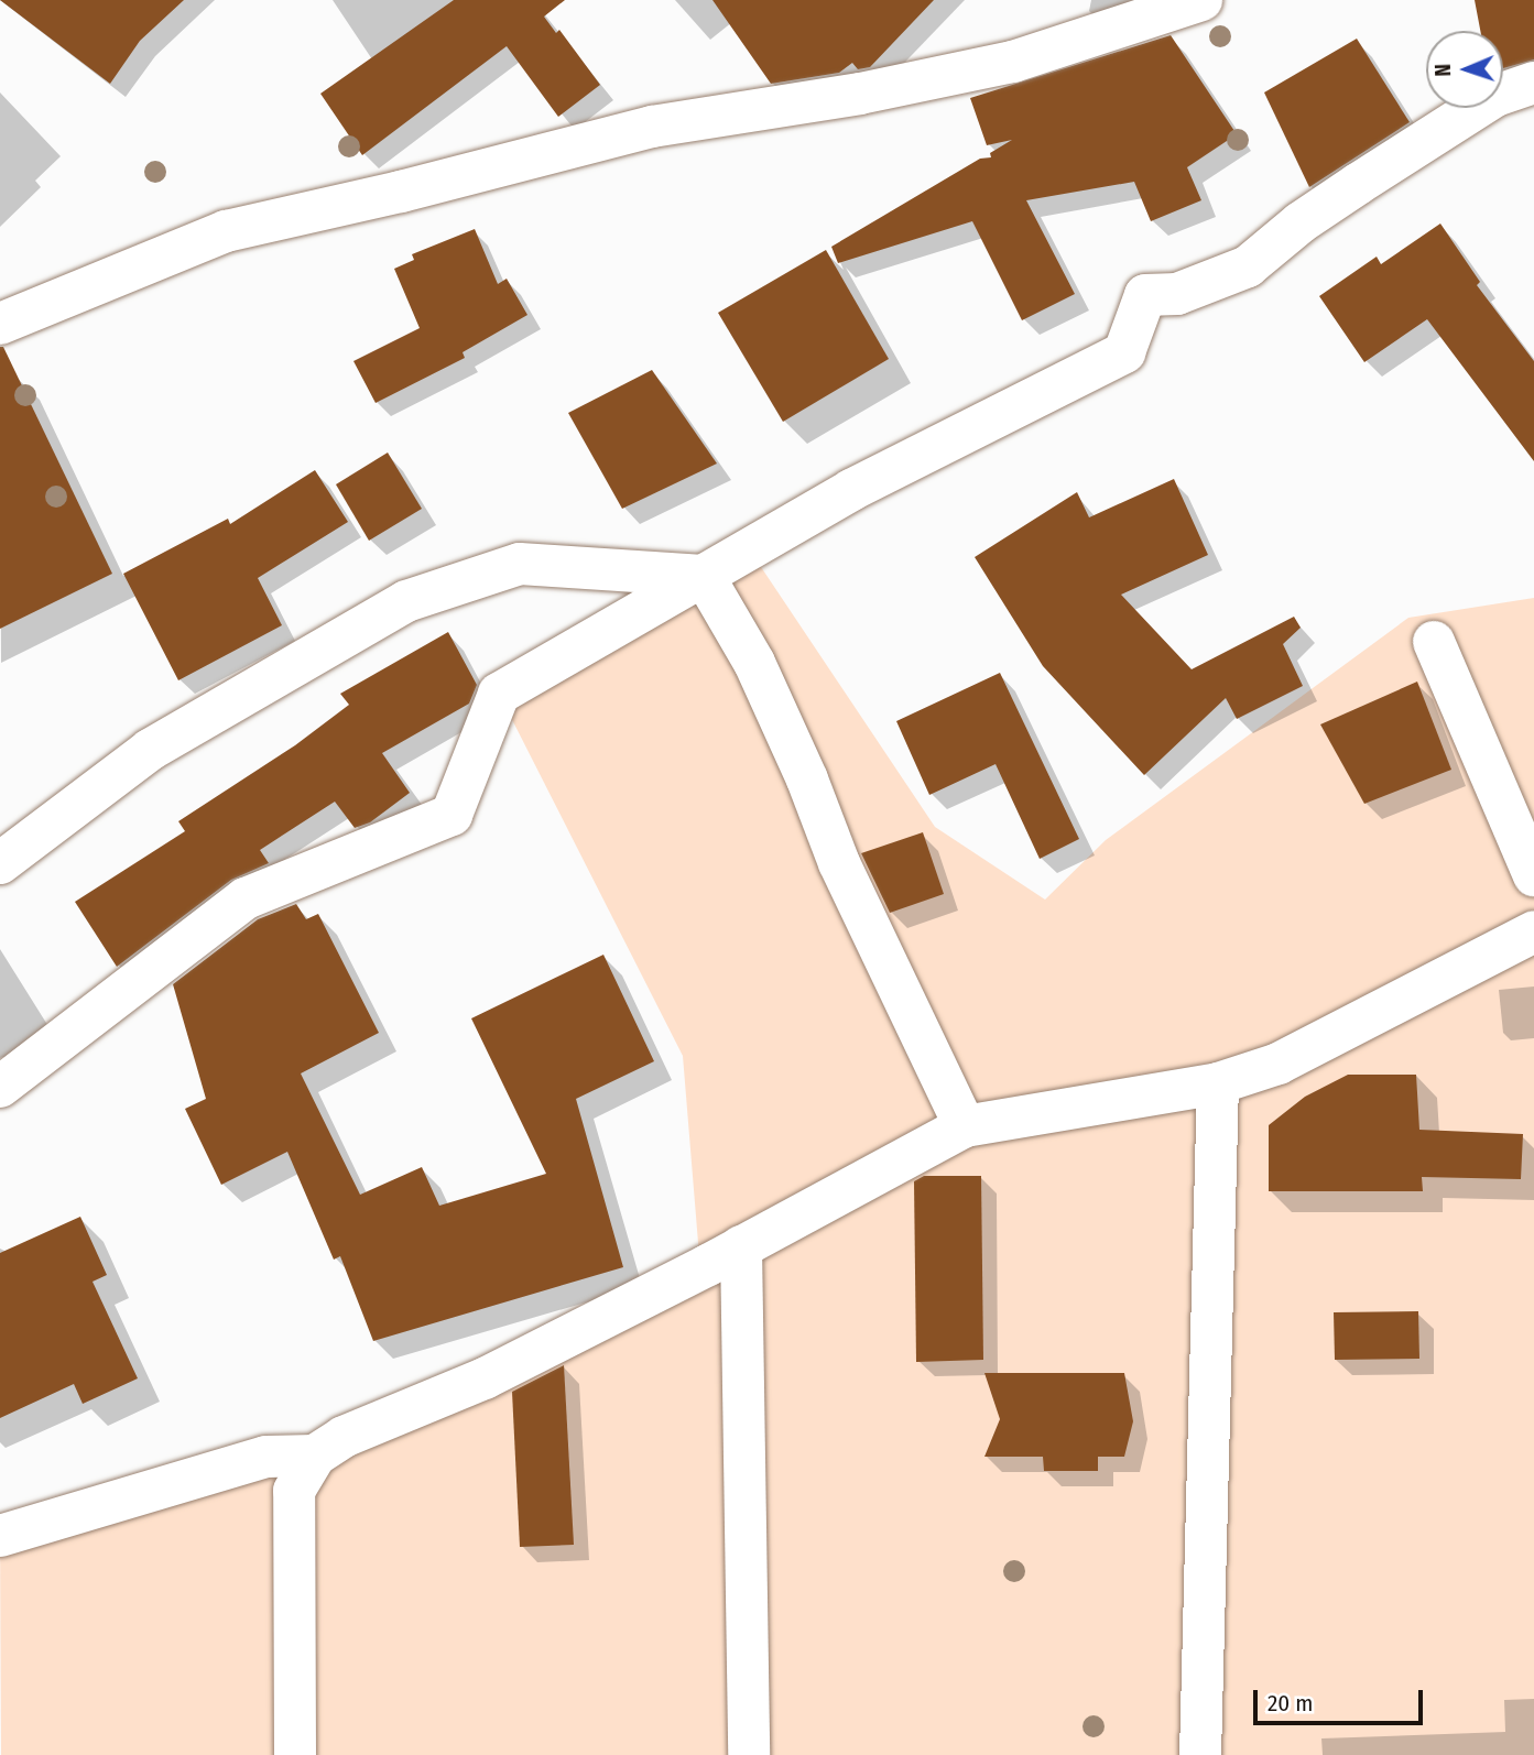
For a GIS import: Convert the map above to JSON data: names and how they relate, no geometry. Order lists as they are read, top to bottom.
{
  "scale_bar": "20 m",
  "north": "left"
}
